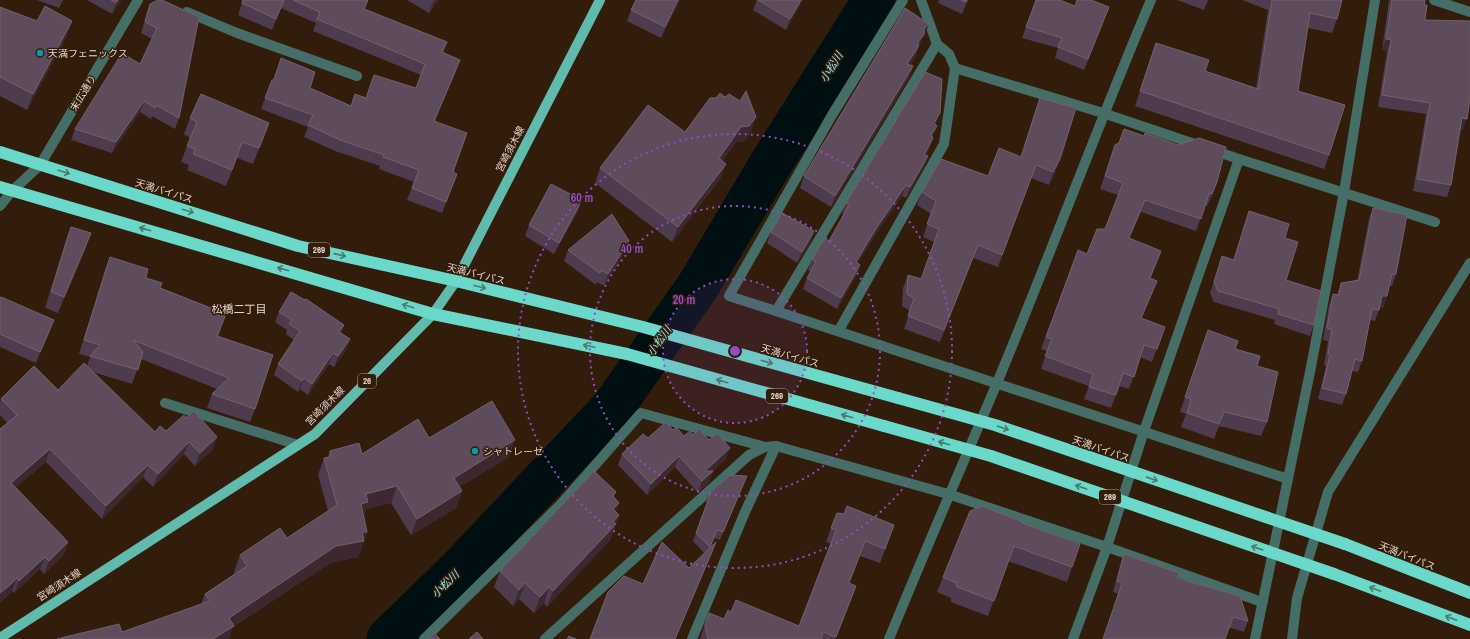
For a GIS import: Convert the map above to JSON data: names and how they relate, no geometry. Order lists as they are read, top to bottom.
{
  "streets": {
    "highway": ["天満バイパス", "269"],
    "main road": ["宮崎須木線", "26"],
    "street": ["末広通り"]
  },
  "crossings": [
    ["末広通り", "天満バイパス"],
    ["末広通り", "269"],
    ["宮崎須木線", "天満バイパス"],
    ["宮崎須木線", "269"]
  ],
  "districts": ["松橋二丁目"],
  "water": ["小松川"],
  "places": ["天満フェニックス", "シャトレーゼ"],
  "rings": ["60 m", "40 m", "20 m"]
}
